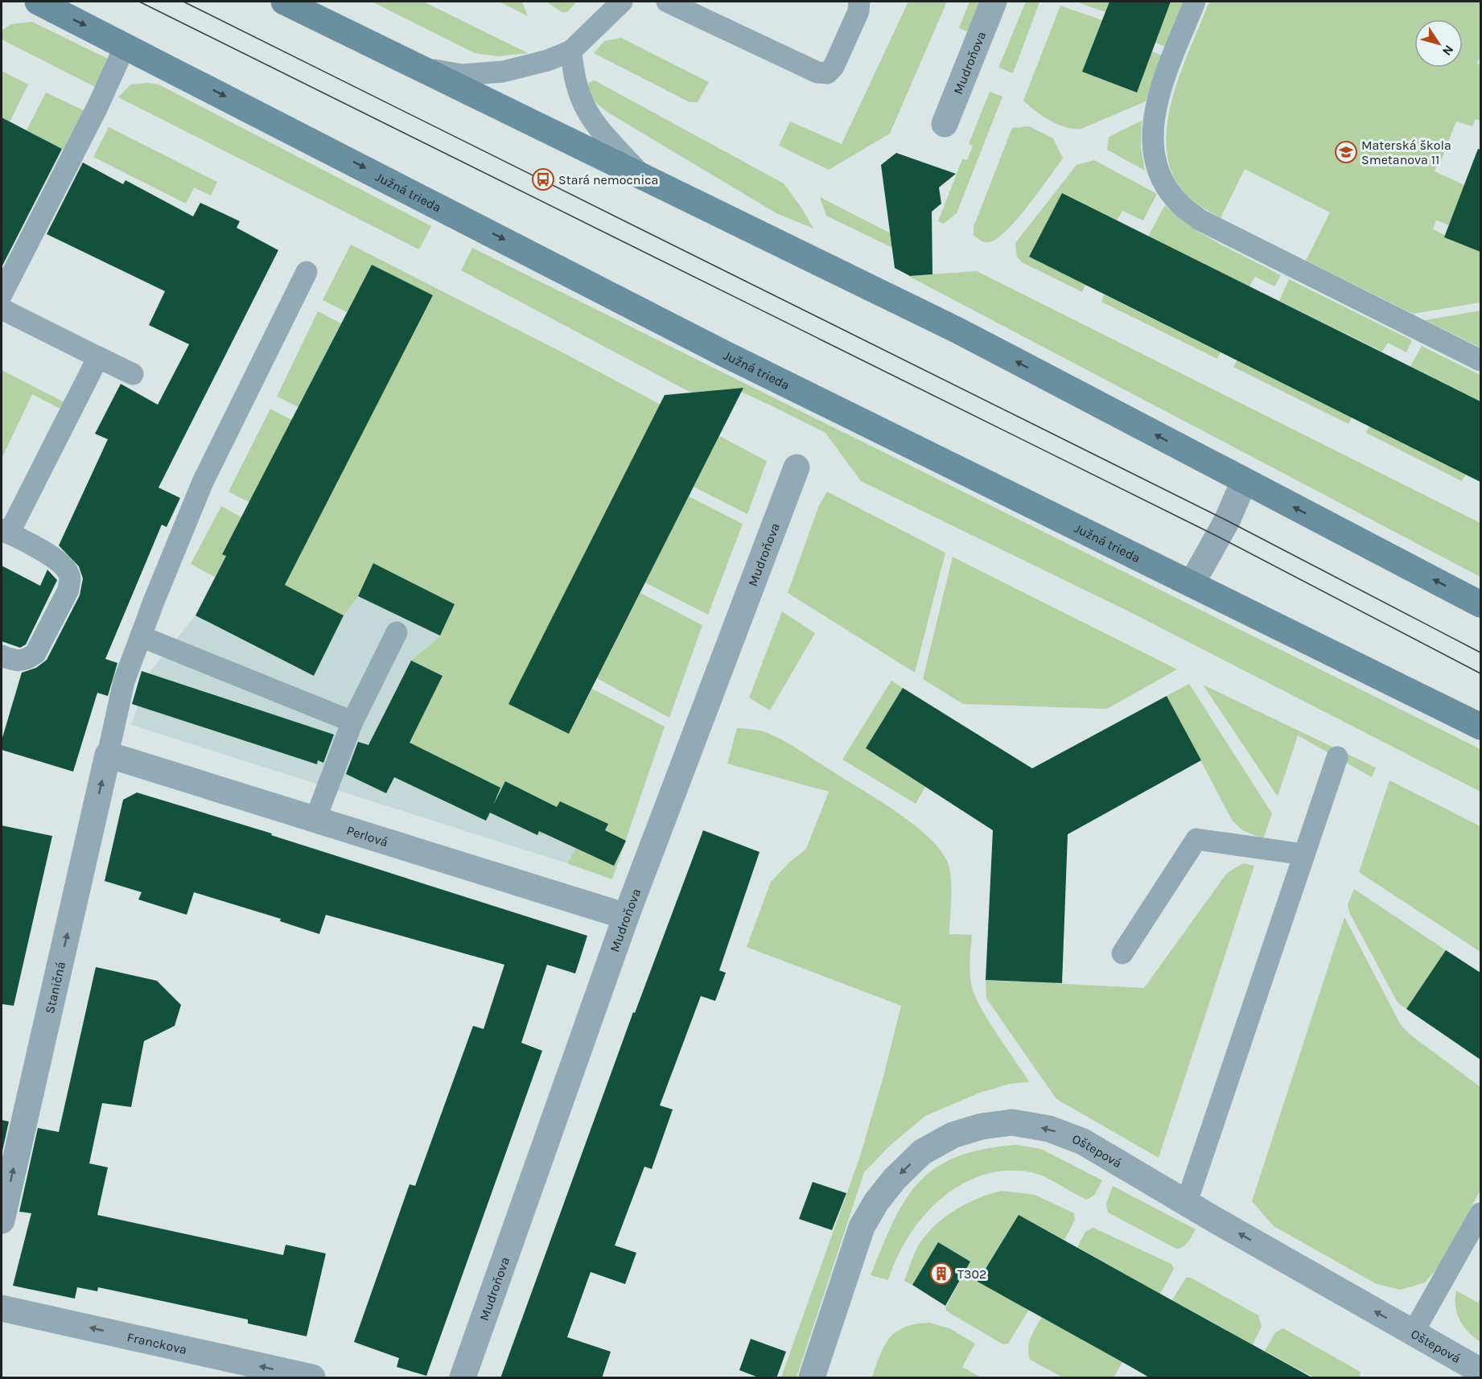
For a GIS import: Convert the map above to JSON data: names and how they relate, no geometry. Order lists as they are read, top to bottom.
{
  "streets": {
    "street": [
      "Mudroňova",
      "Južná trieda",
      "Perlová",
      "Staničná",
      "Oštepová",
      "Franckova"
    ]
  },
  "crossings": [
    ["Mudroňova", "Perlová"],
    ["Perlová", "Staničná"]
  ],
  "one_way": ["Staničná", "Franckova"],
  "places": {
    "school or university": ["Materská škola Smetanova 11"],
    "bus stop": ["Stará nemocnica"],
    "building": ["T302"]
  },
  "north": "bottom right"
}
